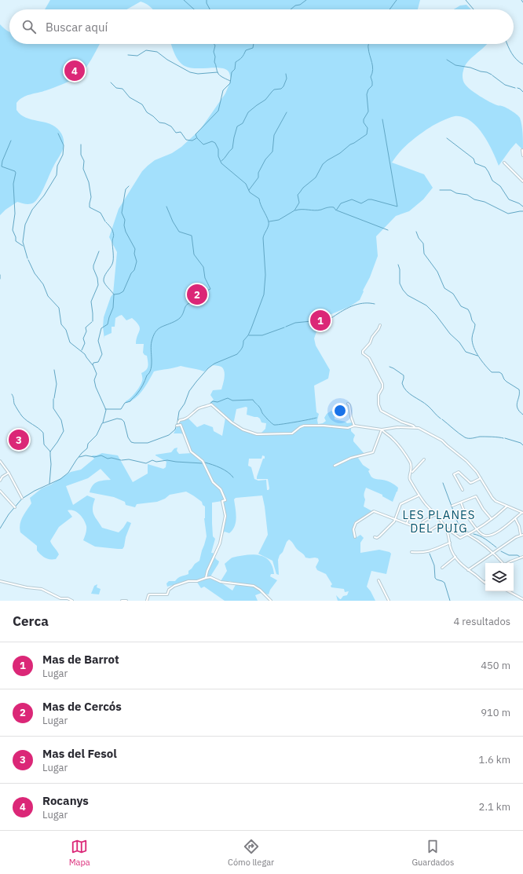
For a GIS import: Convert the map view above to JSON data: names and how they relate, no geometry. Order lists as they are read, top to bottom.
{
  "districts": ["LES PLANES DEL PUIG"],
  "page": {
    "search": "Buscar aquí",
    "pins": [
      "4",
      "2",
      "1",
      "3"
    ],
    "heading": ["Cerca", "4 resultados"],
    "list": [
      {
        "mark": "1",
        "name": "Mas de Barrot",
        "note": "Lugar",
        "value": "450 m"
      },
      {
        "mark": "2",
        "name": "Mas de Cercós",
        "note": "Lugar",
        "value": "910 m"
      },
      {
        "mark": "3",
        "name": "Mas del Fesol",
        "note": "Lugar",
        "value": "1.6 km"
      },
      {
        "mark": "4",
        "name": "Rocanys",
        "note": "Lugar",
        "value": "2.1 km"
      }
    ],
    "nav": ["Mapa", "Cómo llegar", "Guardados"]
  }
}
